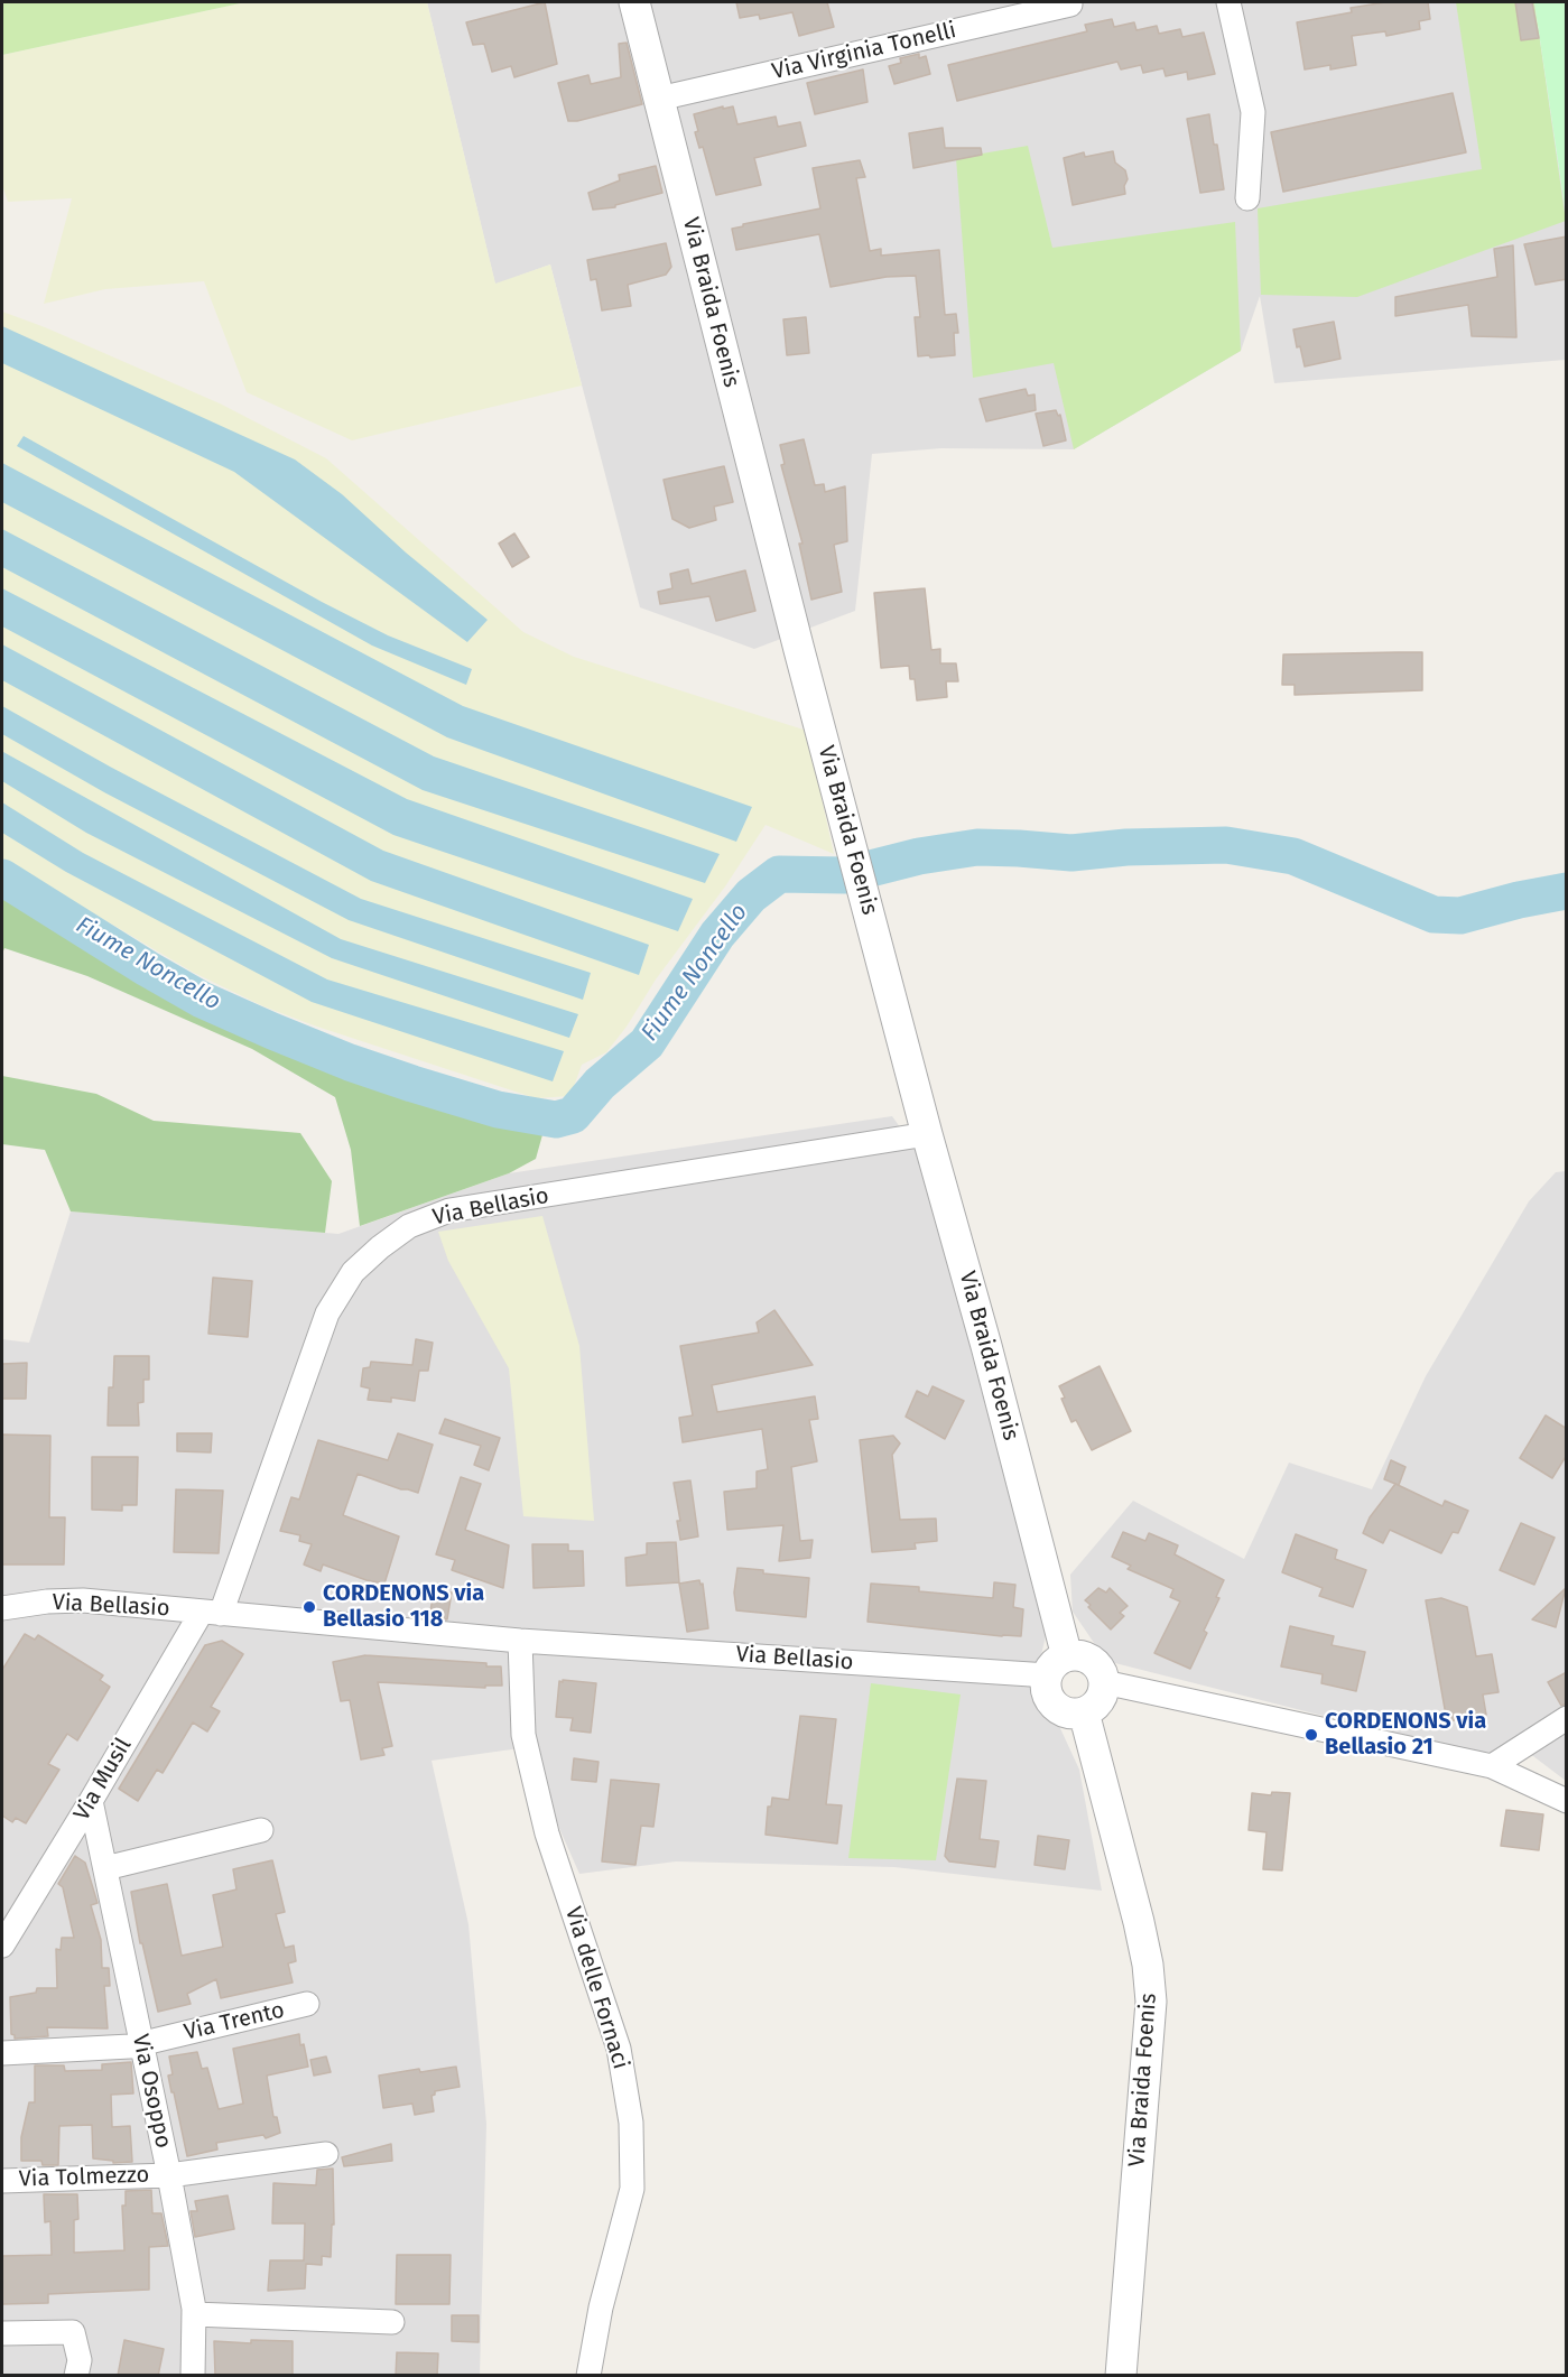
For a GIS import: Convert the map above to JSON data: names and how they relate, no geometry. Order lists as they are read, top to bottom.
{
  "streets": {
    "street": [
      "Via Virginia Tonelli",
      "Via Braida Foenis",
      "Via Bellasio",
      "Via Musil",
      "Via delle Fornaci",
      "Via Trento",
      "Via Osoppo",
      "Via Tolmezzo"
    ]
  },
  "crossings": [
    ["Via Virginia Tonelli", "Via Braida Foenis"],
    ["Via Braida Foenis", "Via Bellasio"],
    ["Via Bellasio", "Via Musil"],
    ["Via Bellasio", "Via delle Fornaci"],
    ["Via Musil", "Via Osoppo"],
    ["Via Trento", "Via Osoppo"],
    ["Via Osoppo", "Via Tolmezzo"]
  ],
  "water": ["Fiume Noncello"],
  "places": ["CORDENONS via Bellasio 118", "CORDENONS via Bellasio 21"]
}
